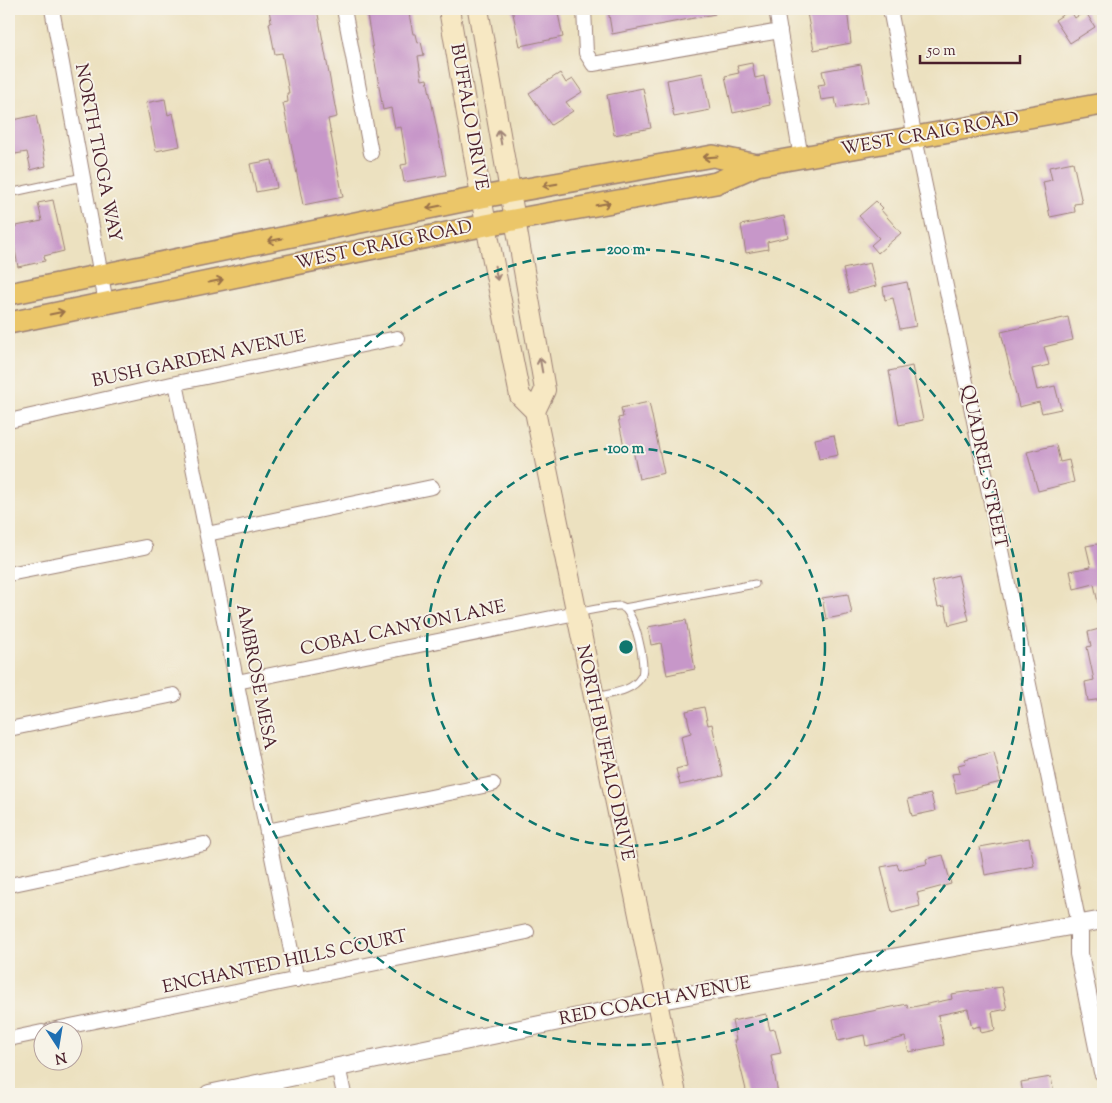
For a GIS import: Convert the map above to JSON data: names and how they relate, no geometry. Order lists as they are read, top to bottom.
{
  "streets": {
    "main road": ["BUFFALO DRIVE", "WEST CRAIG ROAD", "NORTH BUFFALO DRIVE"],
    "street": [
      "NORTH TIOGA WAY",
      "BUSH GARDEN AVENUE",
      "QUADREL STREET",
      "COBAL CANYON LANE",
      "AMBROSE MESA",
      "ENCHANTED HILLS COURT",
      "RED COACH AVENUE"
    ]
  },
  "crossings": [
    ["BUFFALO DRIVE", "WEST CRAIG ROAD"],
    ["BUFFALO DRIVE", "NORTH BUFFALO DRIVE"],
    ["WEST CRAIG ROAD", "NORTH TIOGA WAY"],
    ["WEST CRAIG ROAD", "QUADREL STREET"],
    ["WEST CRAIG ROAD", "NORTH BUFFALO DRIVE"],
    ["BUSH GARDEN AVENUE", "AMBROSE MESA"],
    ["QUADREL STREET", "RED COACH AVENUE"],
    ["COBAL CANYON LANE", "AMBROSE MESA"],
    ["COBAL CANYON LANE", "NORTH BUFFALO DRIVE"],
    ["AMBROSE MESA", "ENCHANTED HILLS COURT"],
    ["NORTH BUFFALO DRIVE", "RED COACH AVENUE"]
  ],
  "scale_bar": "50 m",
  "north": "bottom",
  "rings": ["200 m", "100 m"]
}
